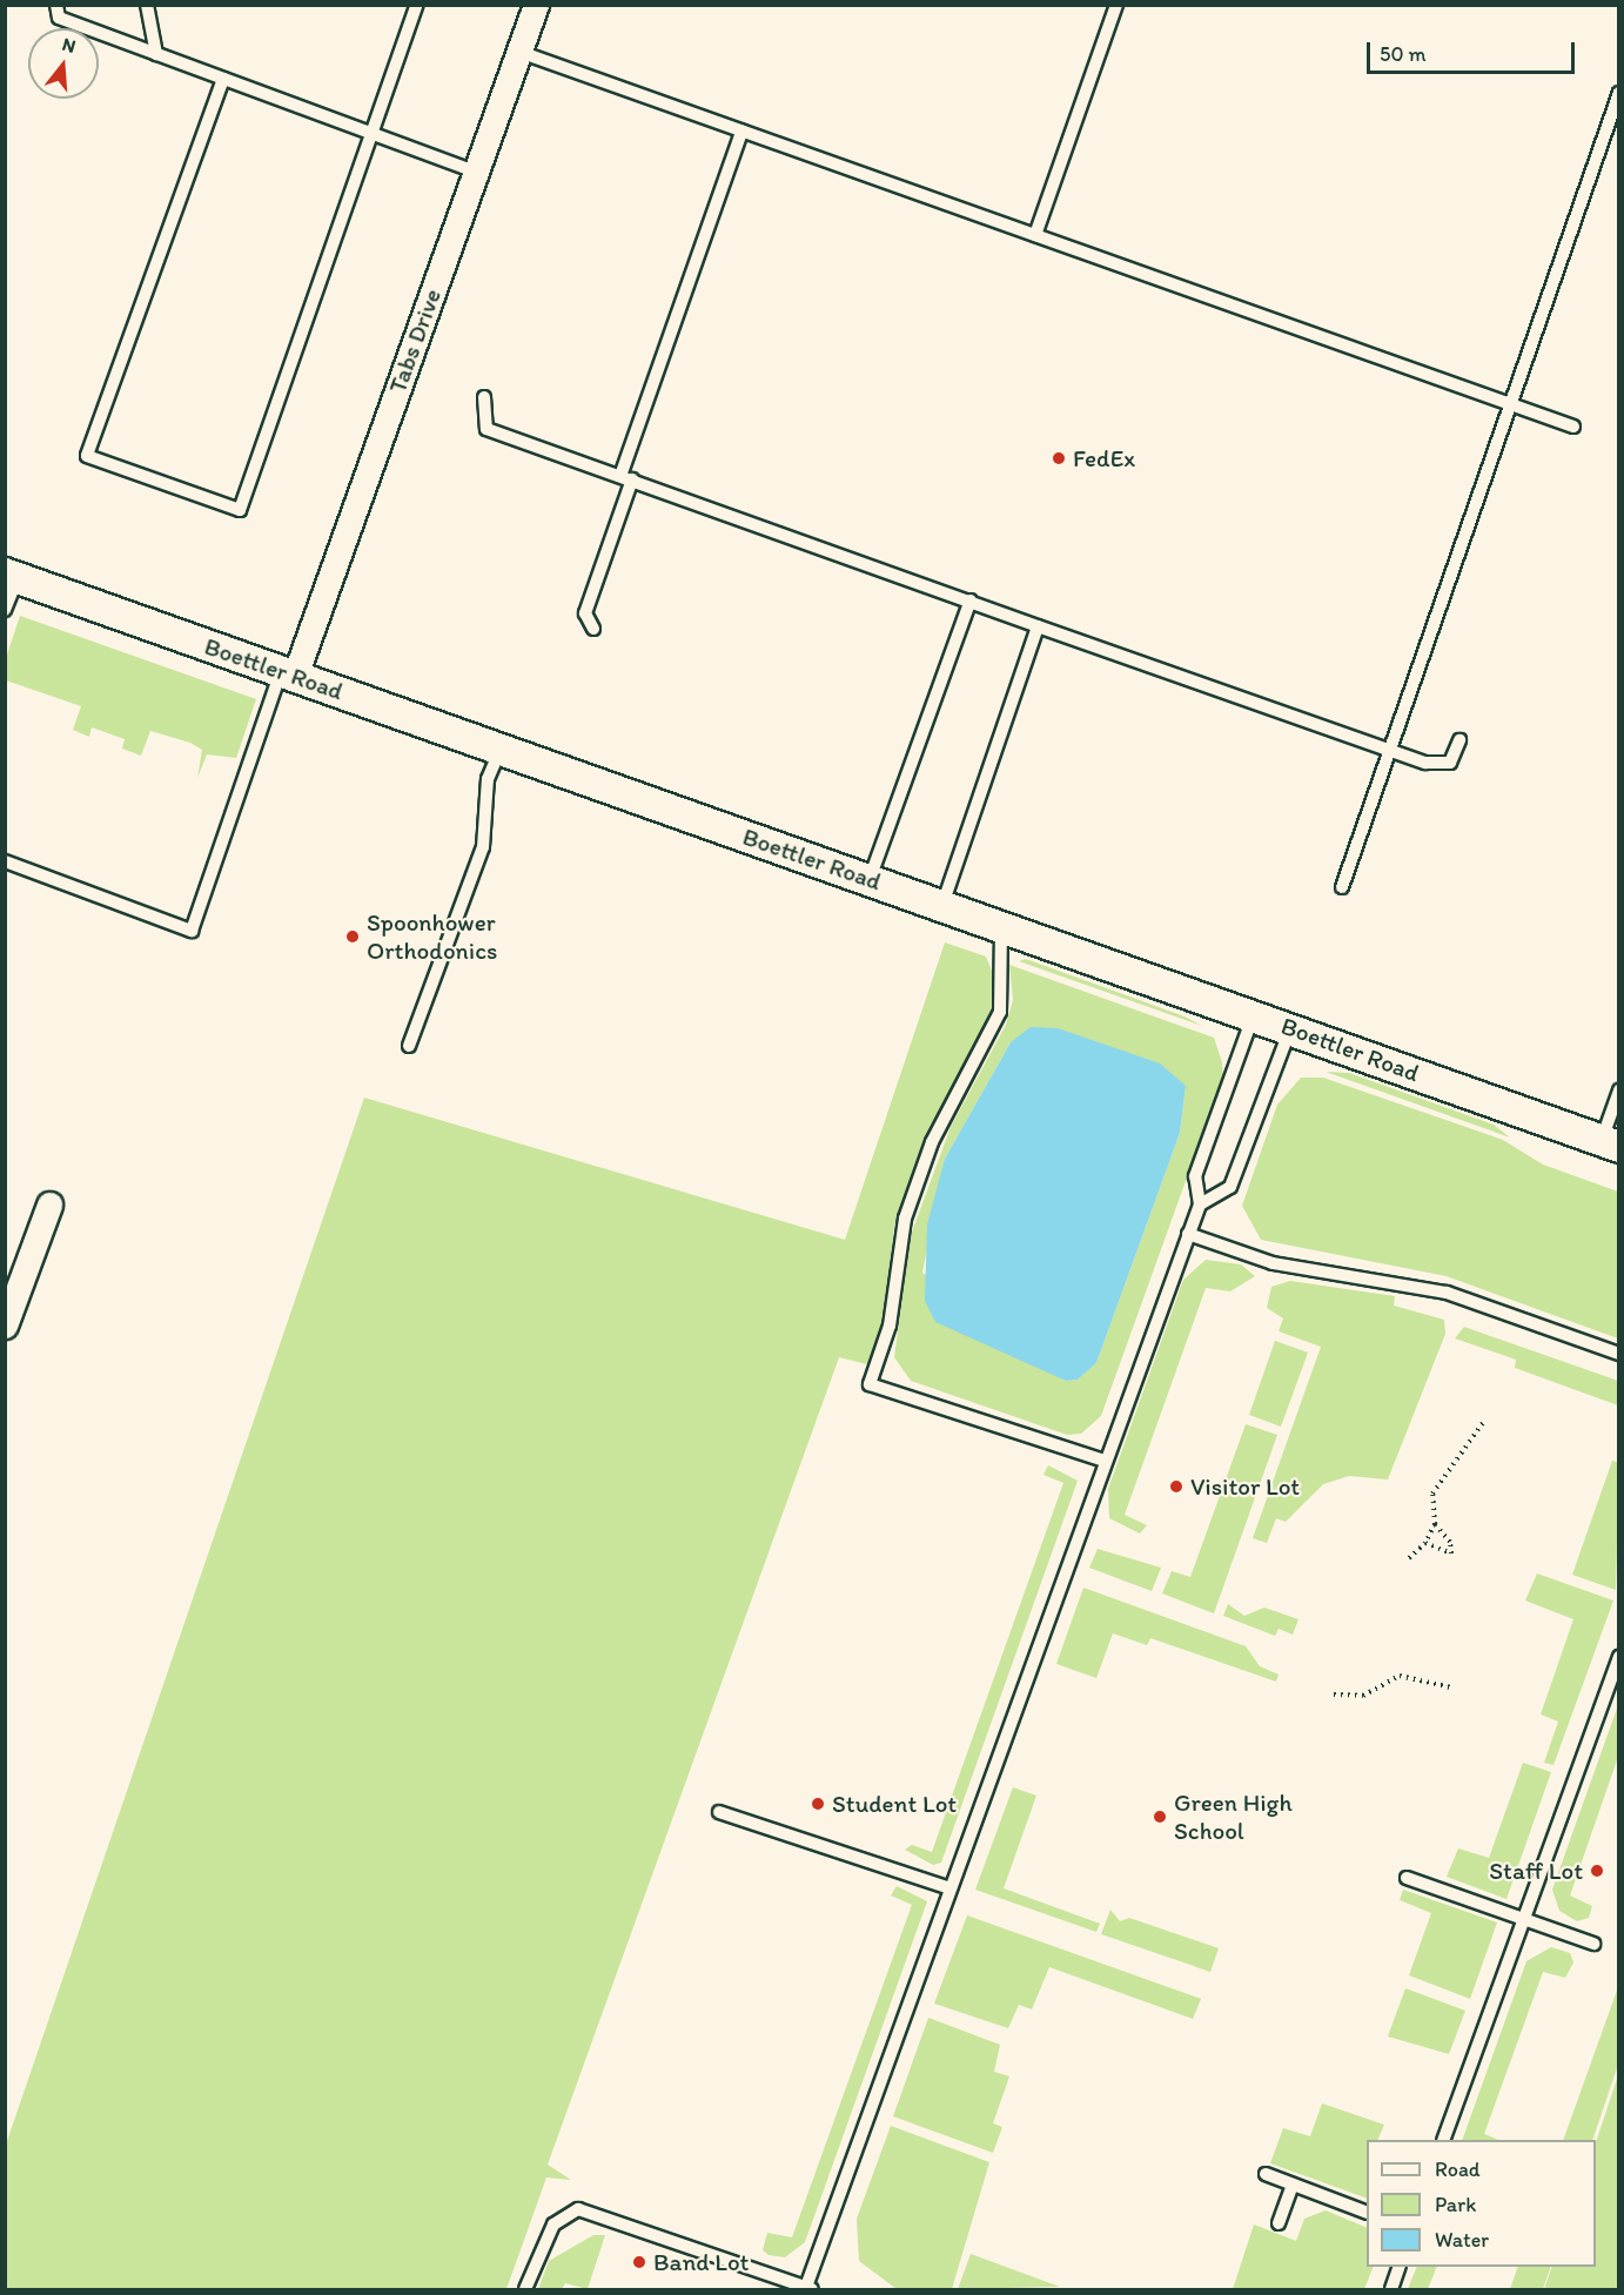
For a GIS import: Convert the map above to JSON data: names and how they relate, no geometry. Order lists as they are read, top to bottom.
{
  "streets": {
    "street": ["Tabs Drive", "Boettler Road"]
  },
  "crossings": [
    ["Tabs Drive", "Boettler Road"]
  ],
  "places": [
    "FedEx",
    "Spoonhower Orthodonics",
    "Visitor Lot",
    "Student Lot",
    "Green High School",
    "Staff Lot",
    "Band Lot"
  ],
  "legend": ["Road", "Park", "Water"],
  "scale_bar": "50 m",
  "north": "top"
}
